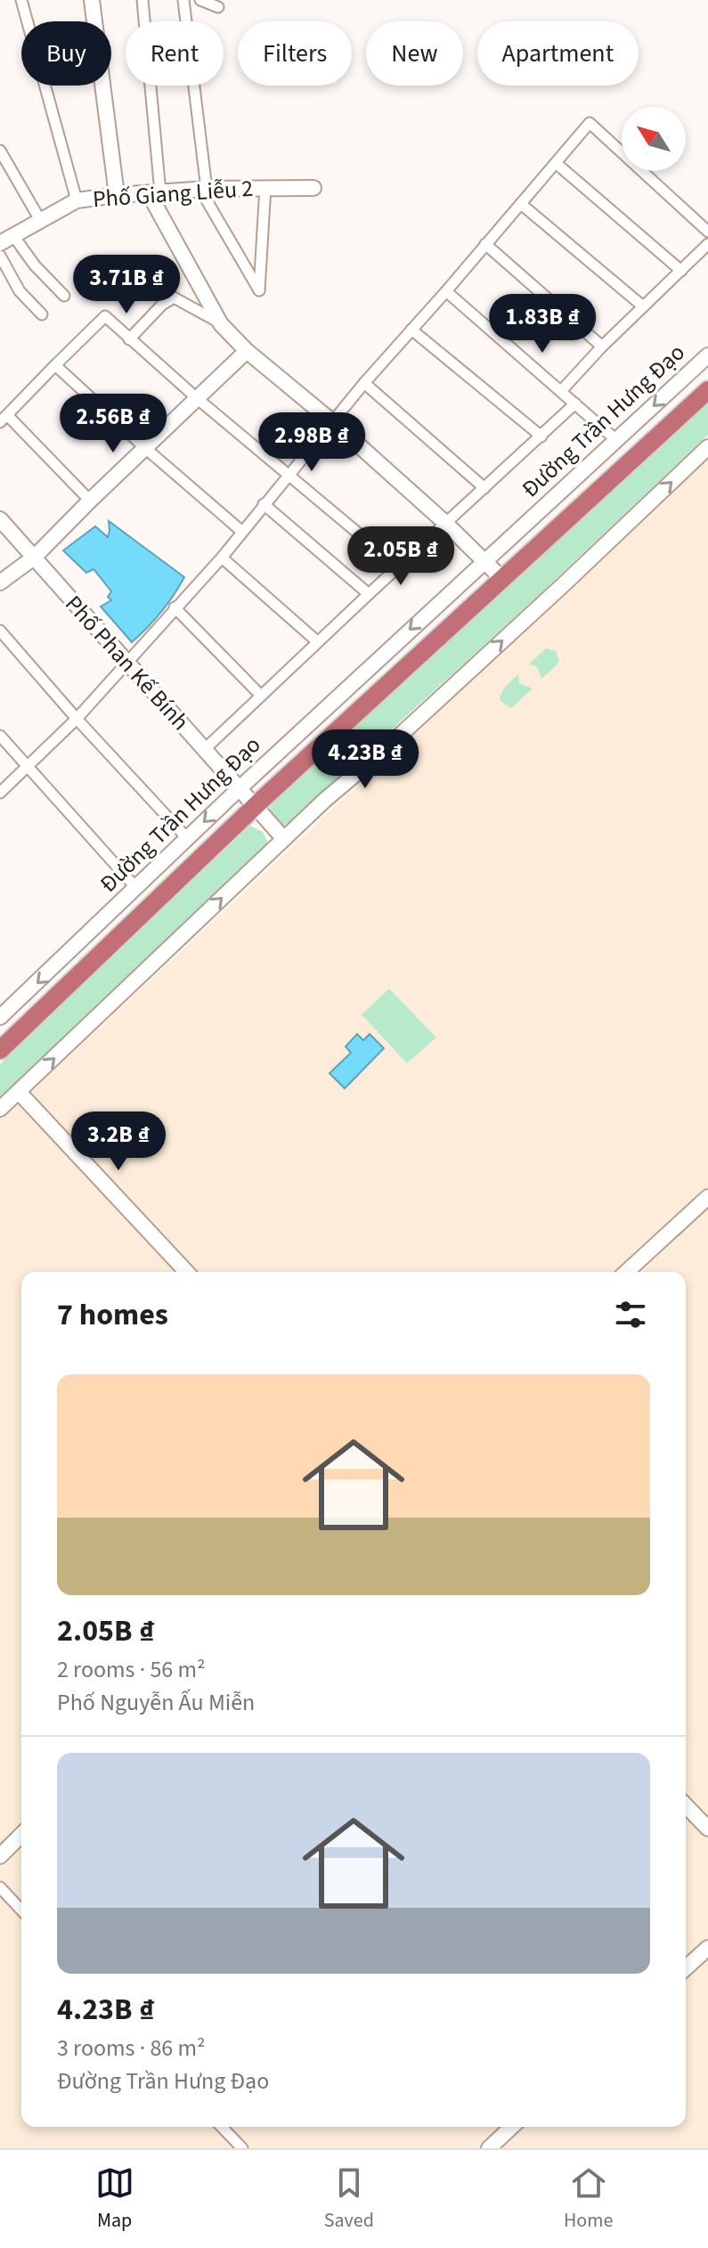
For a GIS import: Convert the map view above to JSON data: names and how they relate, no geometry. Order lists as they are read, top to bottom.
{
  "streets": {
    "highway": ["Đường Trần Hưng Đạo"],
    "main road": ["Phố Giang Liễu 2", "Phố Phan Kế Bính"]
  },
  "crossings": [
    ["Đường Trần Hưng Đạo", "Phố Phan Kế Bính"]
  ],
  "north": "top left",
  "page": {
    "chip": [
      "Buy",
      "Rent",
      "Filters",
      "New",
      "Apartment"
    ],
    "price": [
      "3.71B ₫",
      "1.83B ₫",
      "2.56B ₫",
      "2.98B ₫",
      "2.05B ₫",
      "4.23B ₫",
      "3.2B ₫"
    ],
    "heading": "7 homes",
    "list": [
      {
        "name": "2.05B ₫",
        "note": "2 rooms · 56 m² · Phố Nguyễn Ấu Miễn"
      },
      {
        "name": "4.23B ₫",
        "note": "3 rooms · 86 m² · Đường Trần Hưng Đạo"
      }
    ],
    "tabs": ["Map", "Saved", "Home"]
  }
}
